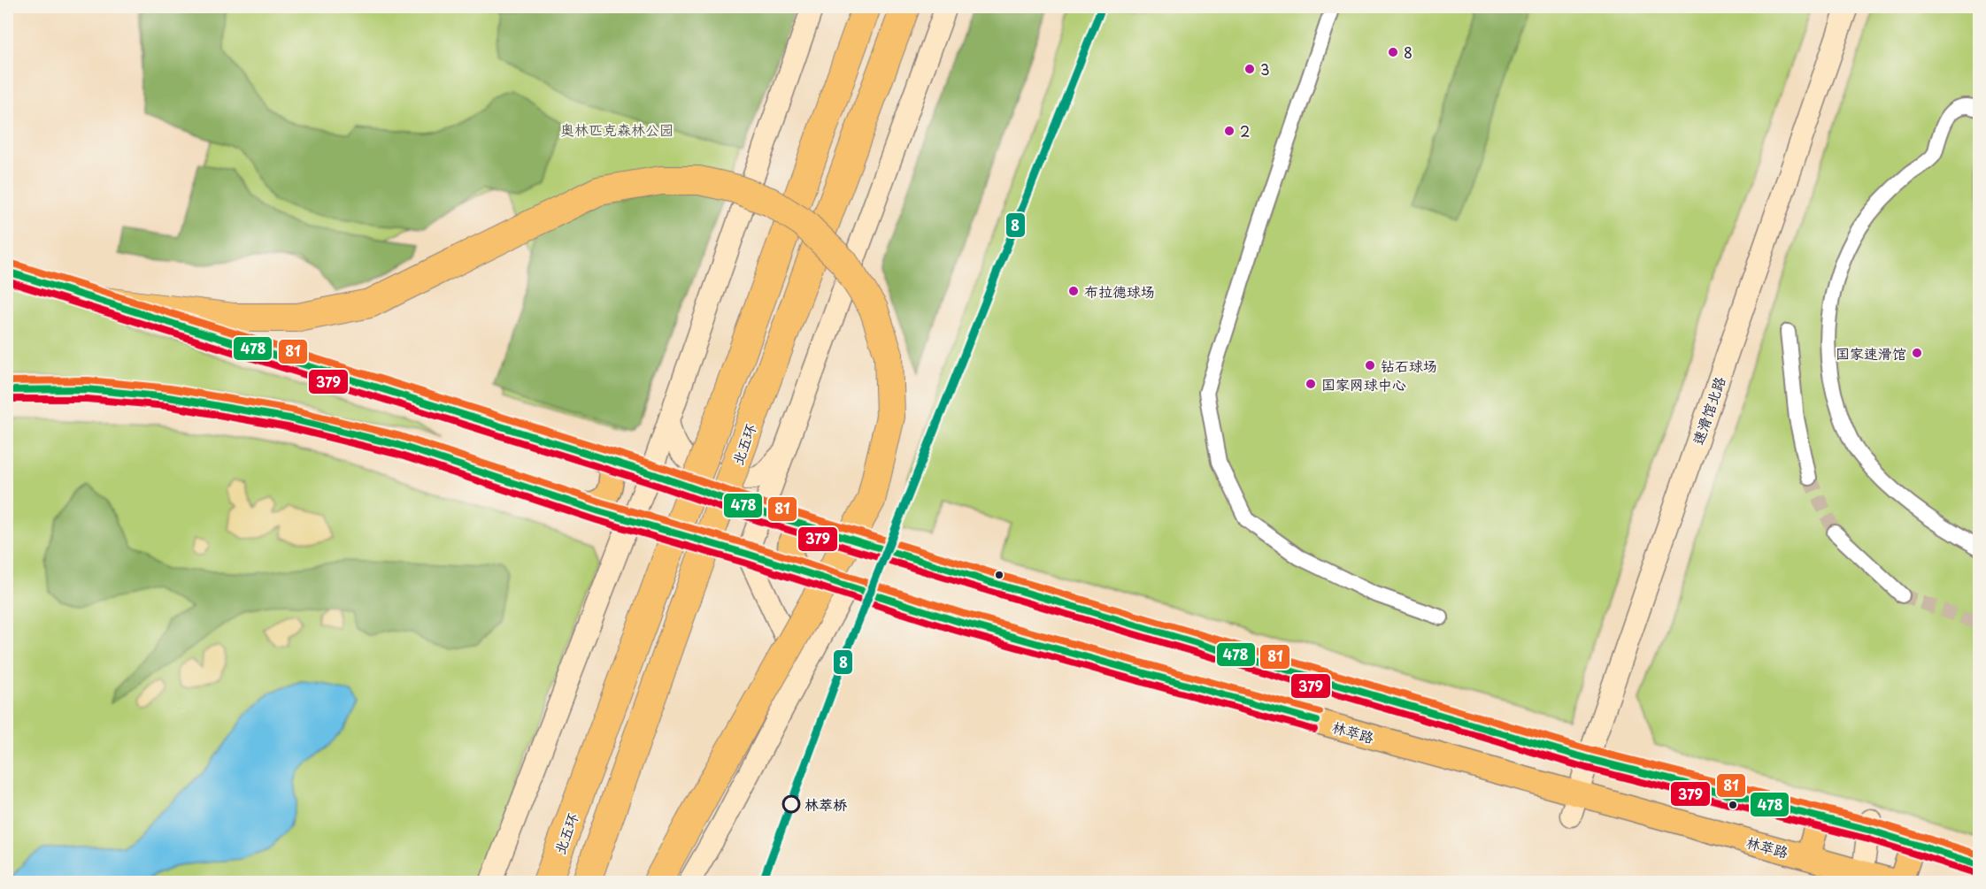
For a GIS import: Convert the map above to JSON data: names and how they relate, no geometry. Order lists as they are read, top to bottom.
{
  "streets": {
    "highway": ["北五环"],
    "main road": ["林萃路"],
    "street": ["速滑馆北路"]
  },
  "crossings": [
    ["速滑馆北路", "林萃路"]
  ],
  "parks": ["奥林匹克森林公园"],
  "places": [
    "8",
    "3",
    "2",
    "布拉德球场",
    "国家速滑馆",
    "钻石球场",
    "国家网球中心",
    "林萃桥"
  ],
  "lines": [
    "transit line 8",
    "transit line 81",
    "transit line 478",
    "transit line 379"
  ]
}
